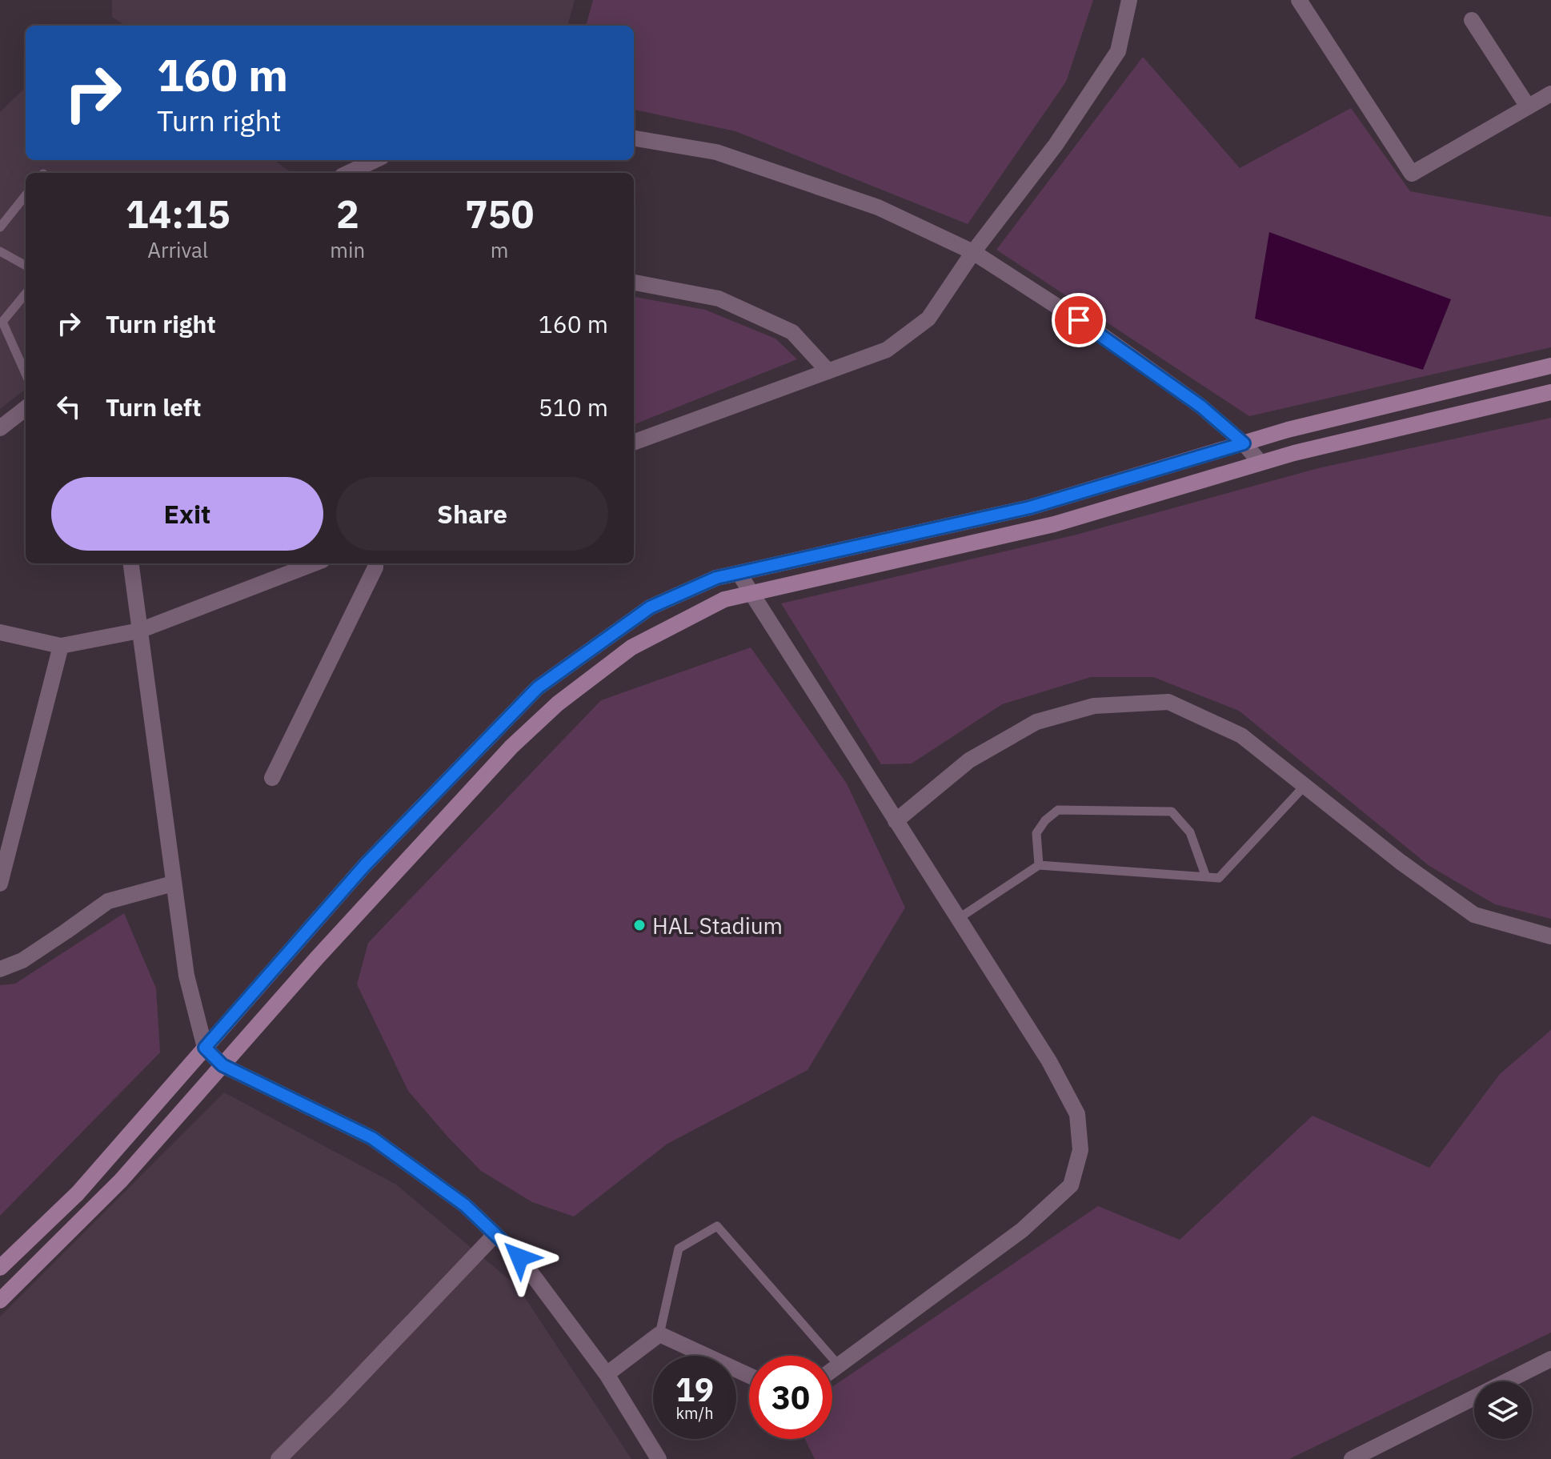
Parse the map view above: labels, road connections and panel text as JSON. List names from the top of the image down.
{
  "places": ["HAL Stadium"],
  "page": {
    "turn": ["160 m", "Turn right"],
    "eta": [
      "14:15",
      "Arrival",
      "2",
      "min",
      "750",
      "m"
    ],
    "list": [
      {
        "name": "Turn right",
        "value": "160 m"
      },
      {
        "name": "Turn left",
        "value": "510 m"
      }
    ],
    "buttons": ["Exit", "Share"],
    "speed": "19 km/h",
    "limit": "30"
  }
}
